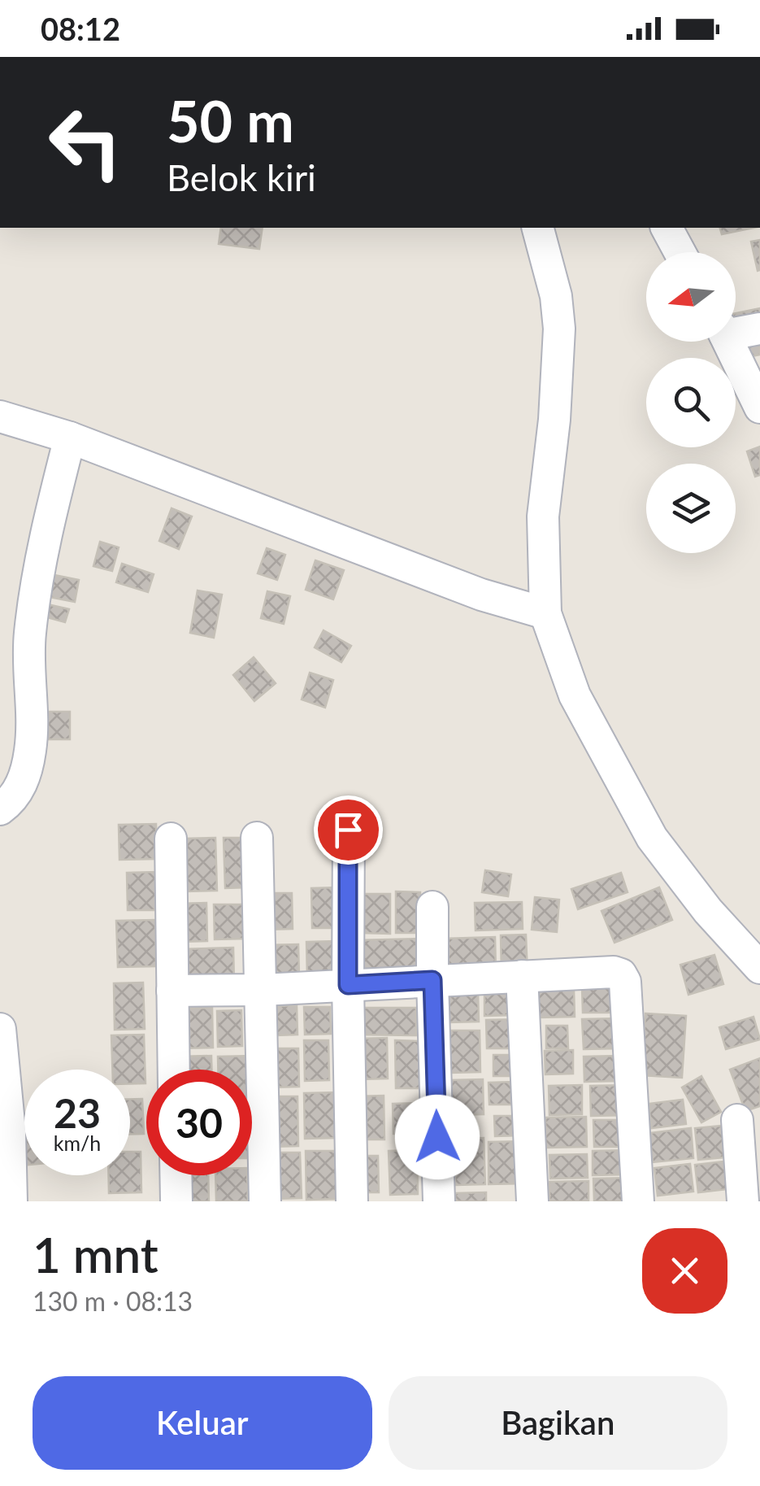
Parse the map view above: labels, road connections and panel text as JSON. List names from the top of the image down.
{
  "north": "left",
  "page": {
    "status": "08:12",
    "turn": ["50 m", "Belok kiri"],
    "speed": "23 km/h",
    "limit": "30",
    "heading": ["1 mnt", "130 m · 08:13"],
    "buttons": ["Keluar", "Bagikan"]
  }
}
